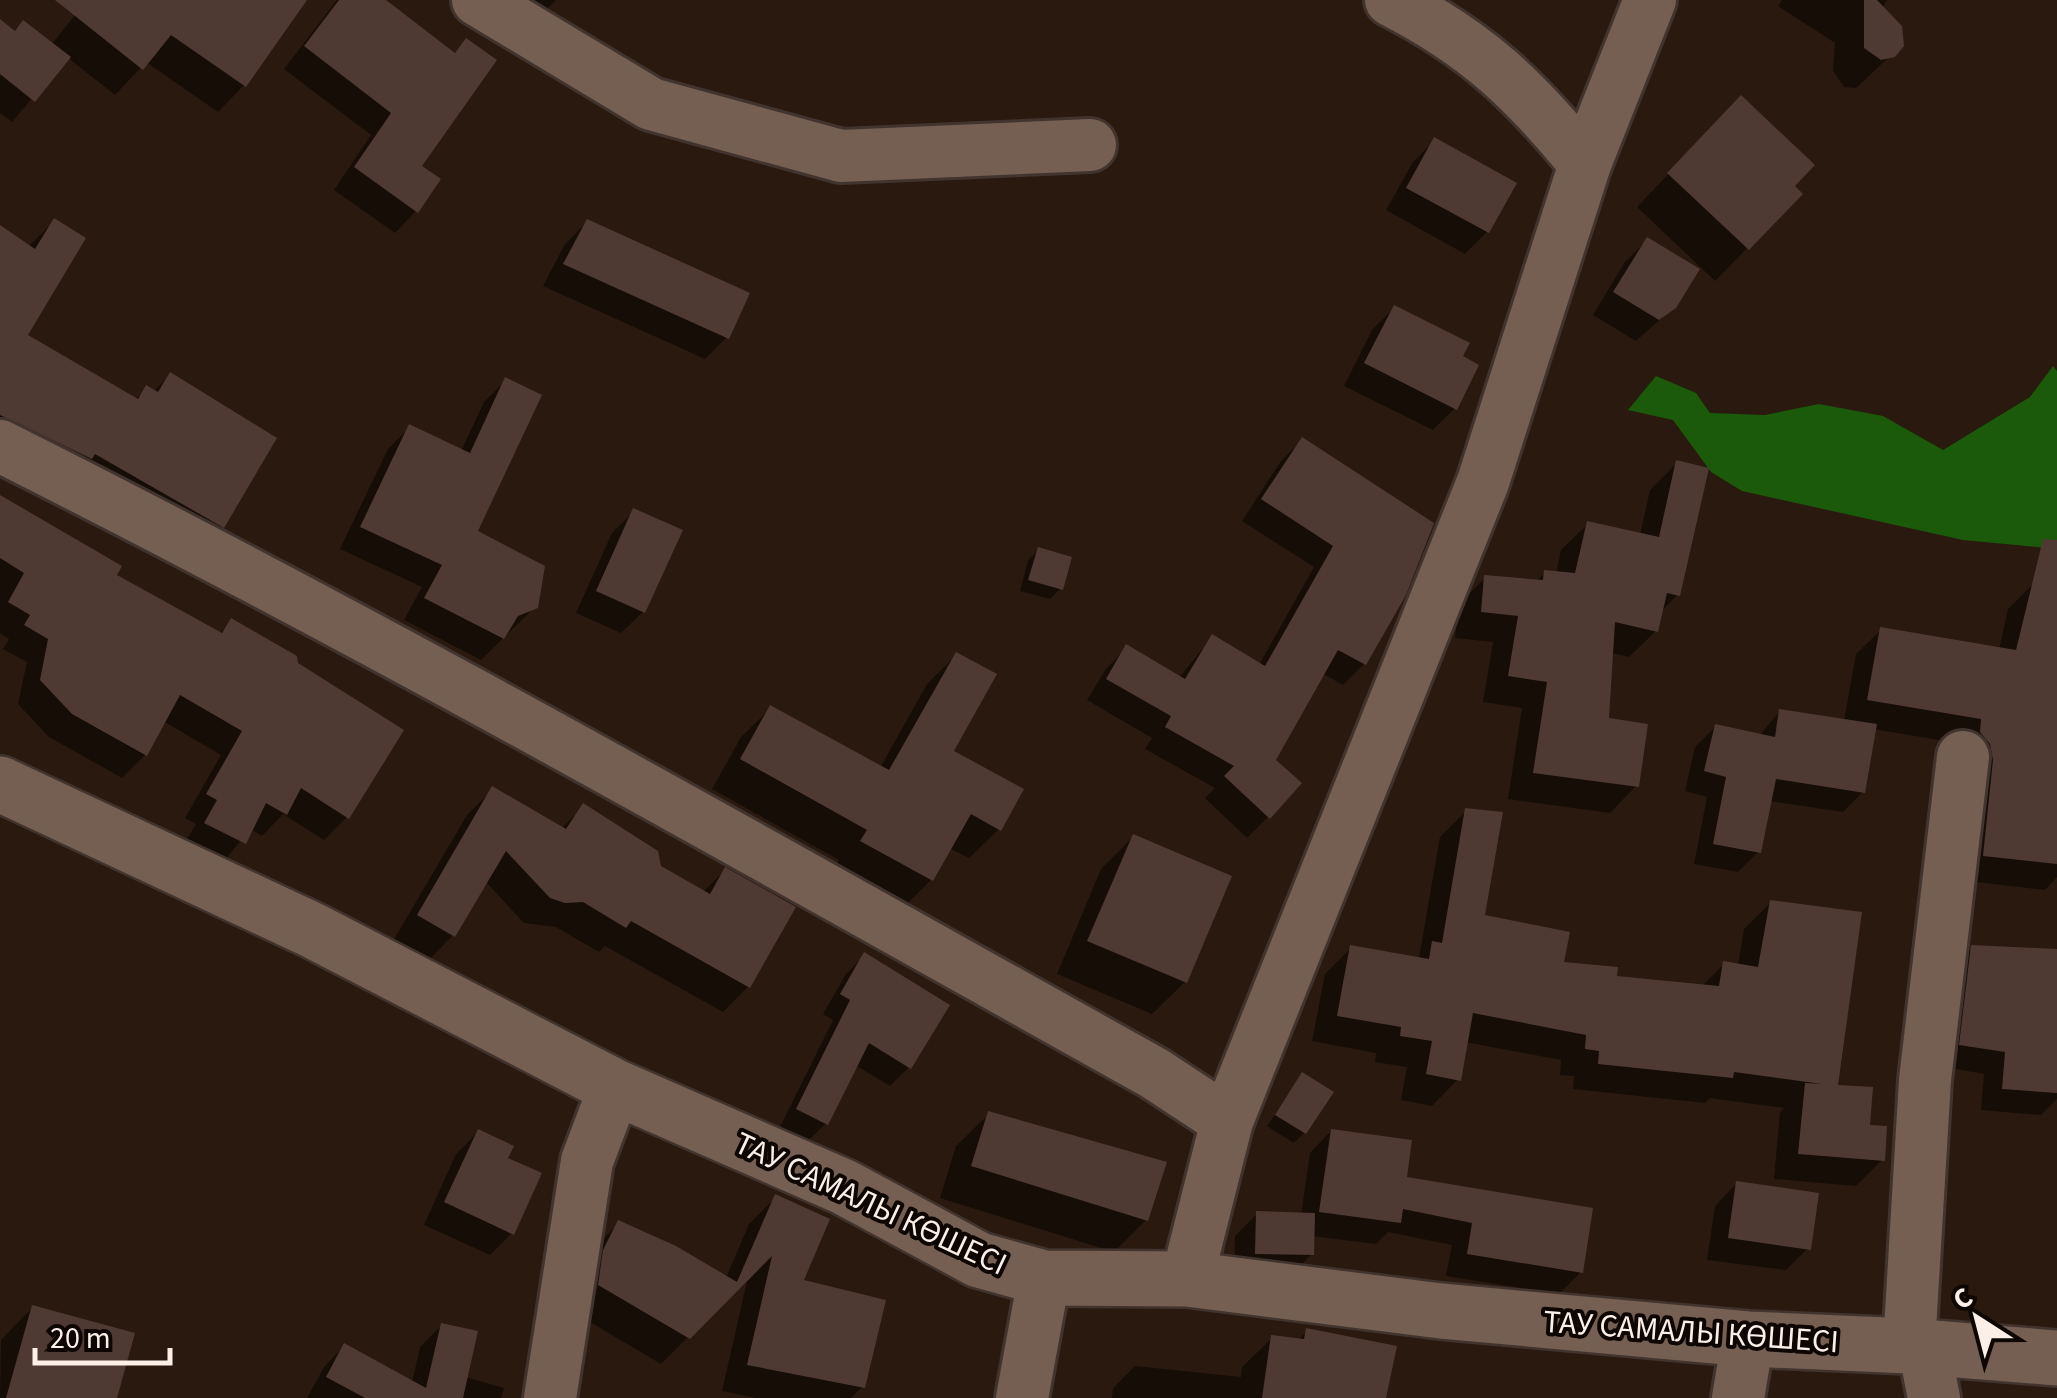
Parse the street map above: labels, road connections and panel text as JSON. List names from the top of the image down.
{
  "streets": {
    "street": ["ТАУ САМАЛЫ КӨШЕСІ"]
  },
  "scale_bar": "20 m",
  "north": "top left"
}
